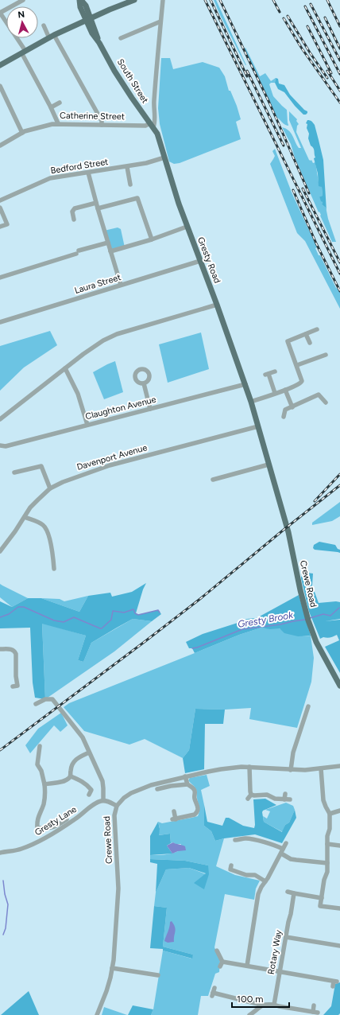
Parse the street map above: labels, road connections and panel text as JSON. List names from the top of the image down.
{
  "streets": {
    "main road": ["South Street", "Gresty Road", "Crewe Road"],
    "street": [
      "Catherine Street",
      "Bedford Street",
      "Laura Street",
      "Claughton Avenue",
      "Davenport Avenue",
      "Gresty Lane",
      "Rotary Way"
    ]
  },
  "crossings": [
    ["South Street", "Catherine Street"],
    ["South Street", "Gresty Road"],
    ["Catherine Street", "Gresty Road"],
    ["Bedford Street", "Gresty Road"],
    ["Gresty Road", "Laura Street"],
    ["Gresty Road", "Claughton Avenue"],
    ["Gresty Road", "Davenport Avenue"],
    ["Gresty Road", "Crewe Road"]
  ],
  "water": ["Gresty Brook"],
  "scale_bar": "100 m",
  "north": "top"
}
